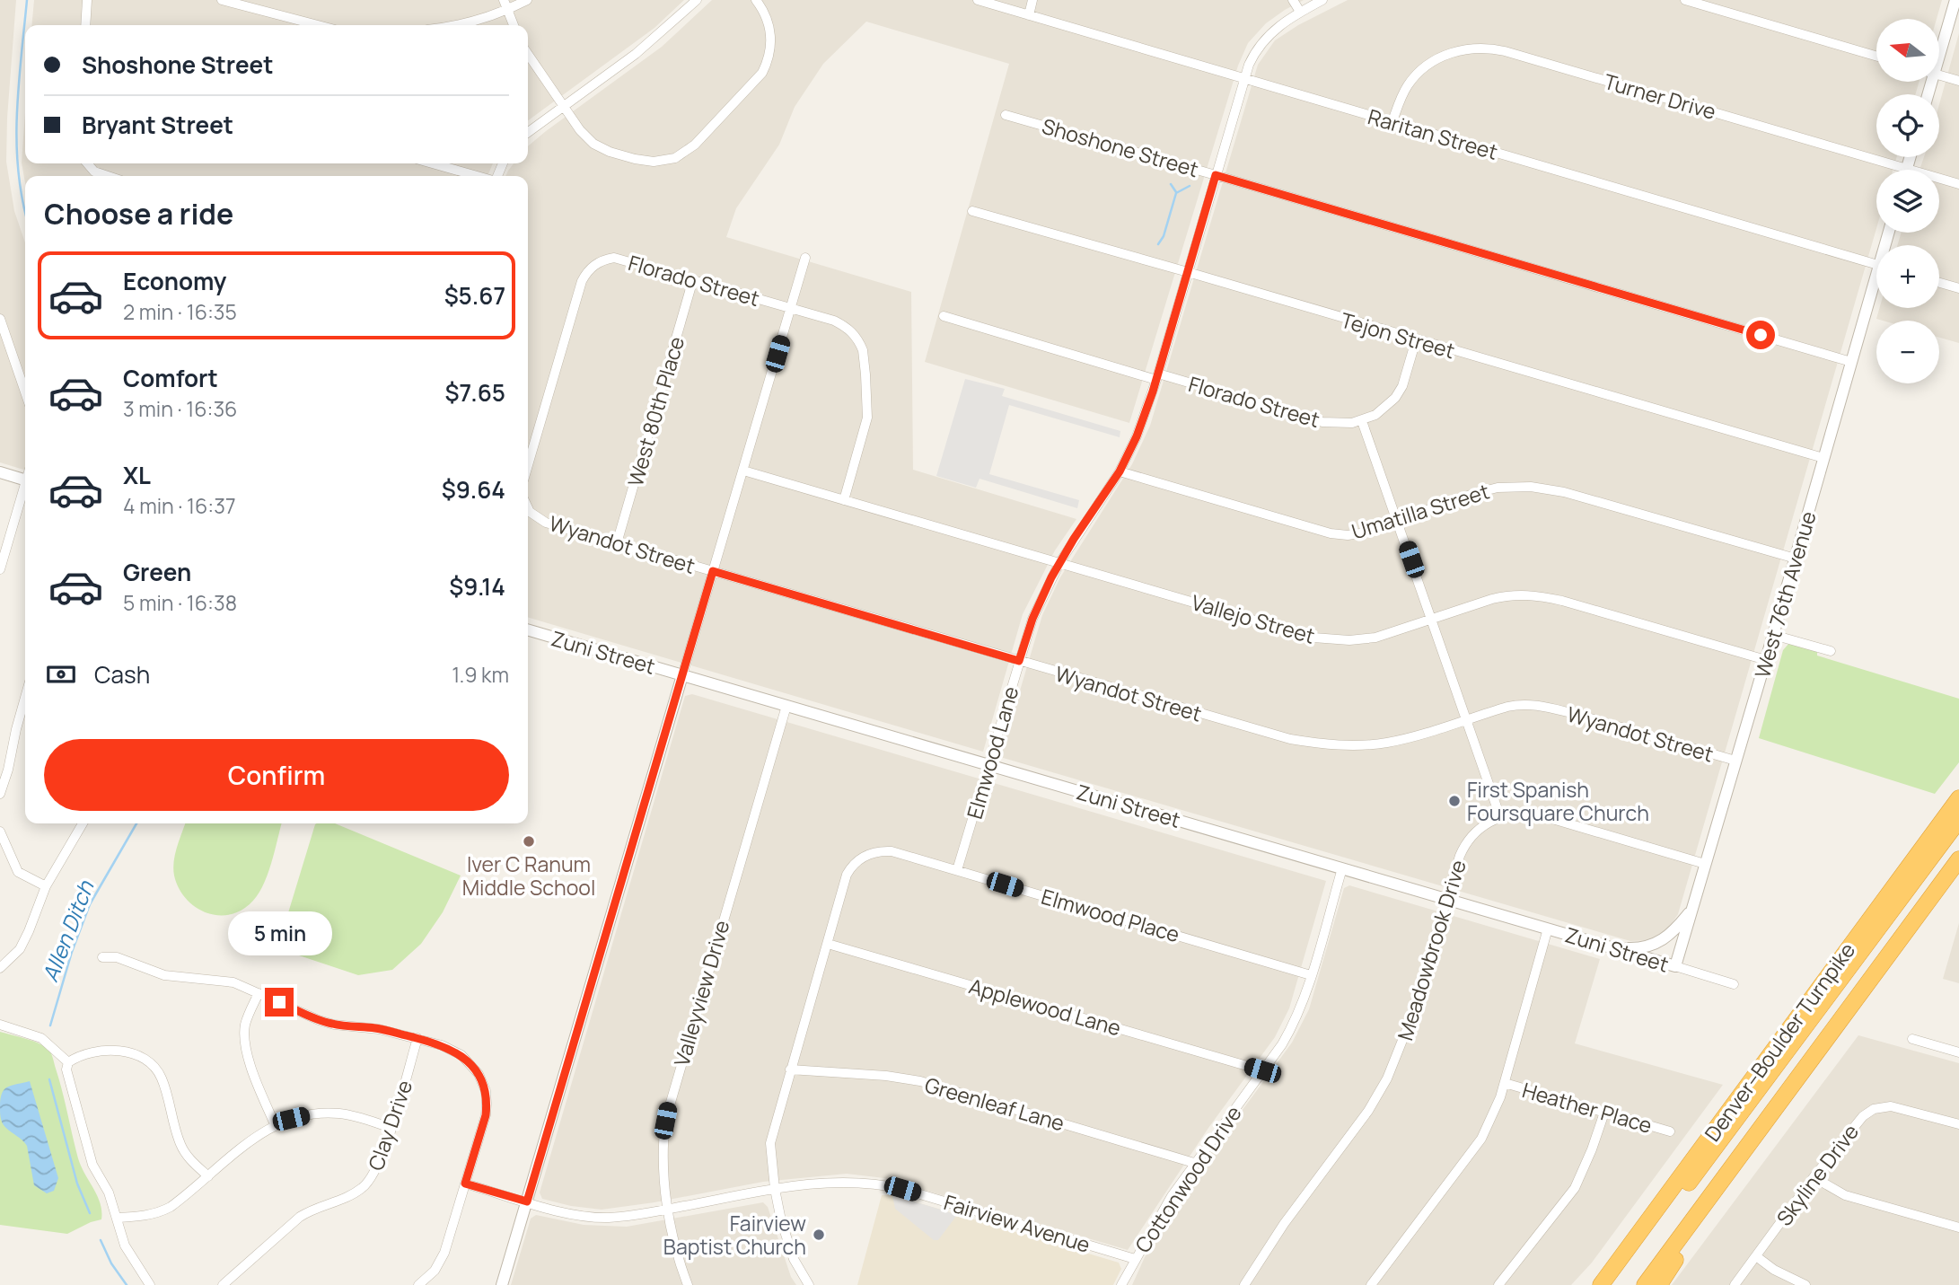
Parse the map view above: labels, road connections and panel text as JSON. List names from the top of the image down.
{
  "streets": {
    "highway": ["Denver–Boulder Turnpike"],
    "street": [
      "Turner Drive",
      "Raritan Street",
      "Shoshone Street",
      "Florado Street",
      "Tejon Street",
      "West 80th Place",
      "Umatilla Street",
      "Wyandot Street",
      "West 76th Avenue",
      "Vallejo Street",
      "Zuni Street",
      "Elmwood Lane",
      "Elmwood Place",
      "Meadowbrook Drive",
      "Valleyview Drive",
      "Applewood Lane",
      "Greenleaf Lane",
      "Heather Place",
      "Clay Drive",
      "Skyline Drive",
      "Cottonwood Drive",
      "Fairview Avenue"
    ]
  },
  "crossings": [
    ["Turner Drive", "Raritan Street"],
    ["Raritan Street", "Elmwood Lane"],
    ["Shoshone Street", "West 76th Avenue"],
    ["Shoshone Street", "Elmwood Lane"],
    ["Florado Street", "Tejon Street"],
    ["Florado Street", "West 80th Place"],
    ["Florado Street", "Elmwood Lane"],
    ["Tejon Street", "West 76th Avenue"],
    ["Tejon Street", "Elmwood Lane"],
    ["West 80th Place", "Wyandot Street"],
    ["Umatilla Street", "West 76th Avenue"],
    ["Umatilla Street", "Elmwood Lane"],
    ["Wyandot Street", "West 76th Avenue"],
    ["Wyandot Street", "Elmwood Lane"],
    ["West 76th Avenue", "Vallejo Street"],
    ["West 76th Avenue", "Zuni Street"],
    ["Vallejo Street", "Elmwood Lane"],
    ["Zuni Street", "Elmwood Lane"],
    ["Zuni Street", "Meadowbrook Drive"],
    ["Zuni Street", "Valleyview Drive"],
    ["Zuni Street", "Cottonwood Drive"],
    ["Elmwood Lane", "Elmwood Place"],
    ["Elmwood Place", "Applewood Lane"],
    ["Elmwood Place", "Cottonwood Drive"],
    ["Valleyview Drive", "Fairview Avenue"],
    ["Applewood Lane", "Cottonwood Drive"],
    ["Greenleaf Lane", "Cottonwood Drive"],
    ["Cottonwood Drive", "Fairview Avenue"]
  ],
  "water": ["Allen Ditch"],
  "places": ["First Spanish Foursquare Church", "Iver C Ranum Middle School", "Fairview Baptist Church"],
  "north": "left",
  "page": {
    "map_buttons": ["+", "−"],
    "banner": ["Shoshone Street", "Bryant Street"],
    "heading": "Choose a ride",
    "list": [
      {
        "name": "Economy",
        "note": "2 min · 16:35",
        "value": "$5.67"
      },
      {
        "name": "Comfort",
        "note": "3 min · 16:36",
        "value": "$7.65"
      },
      {
        "name": "XL",
        "note": "4 min · 16:37",
        "value": "$9.64"
      },
      {
        "name": "Green",
        "note": "5 min · 16:38",
        "value": "$9.14"
      }
    ],
    "pay": ["Cash", "1.9 km"],
    "buttons": "Confirm",
    "bubble": "5 min"
  }
}
